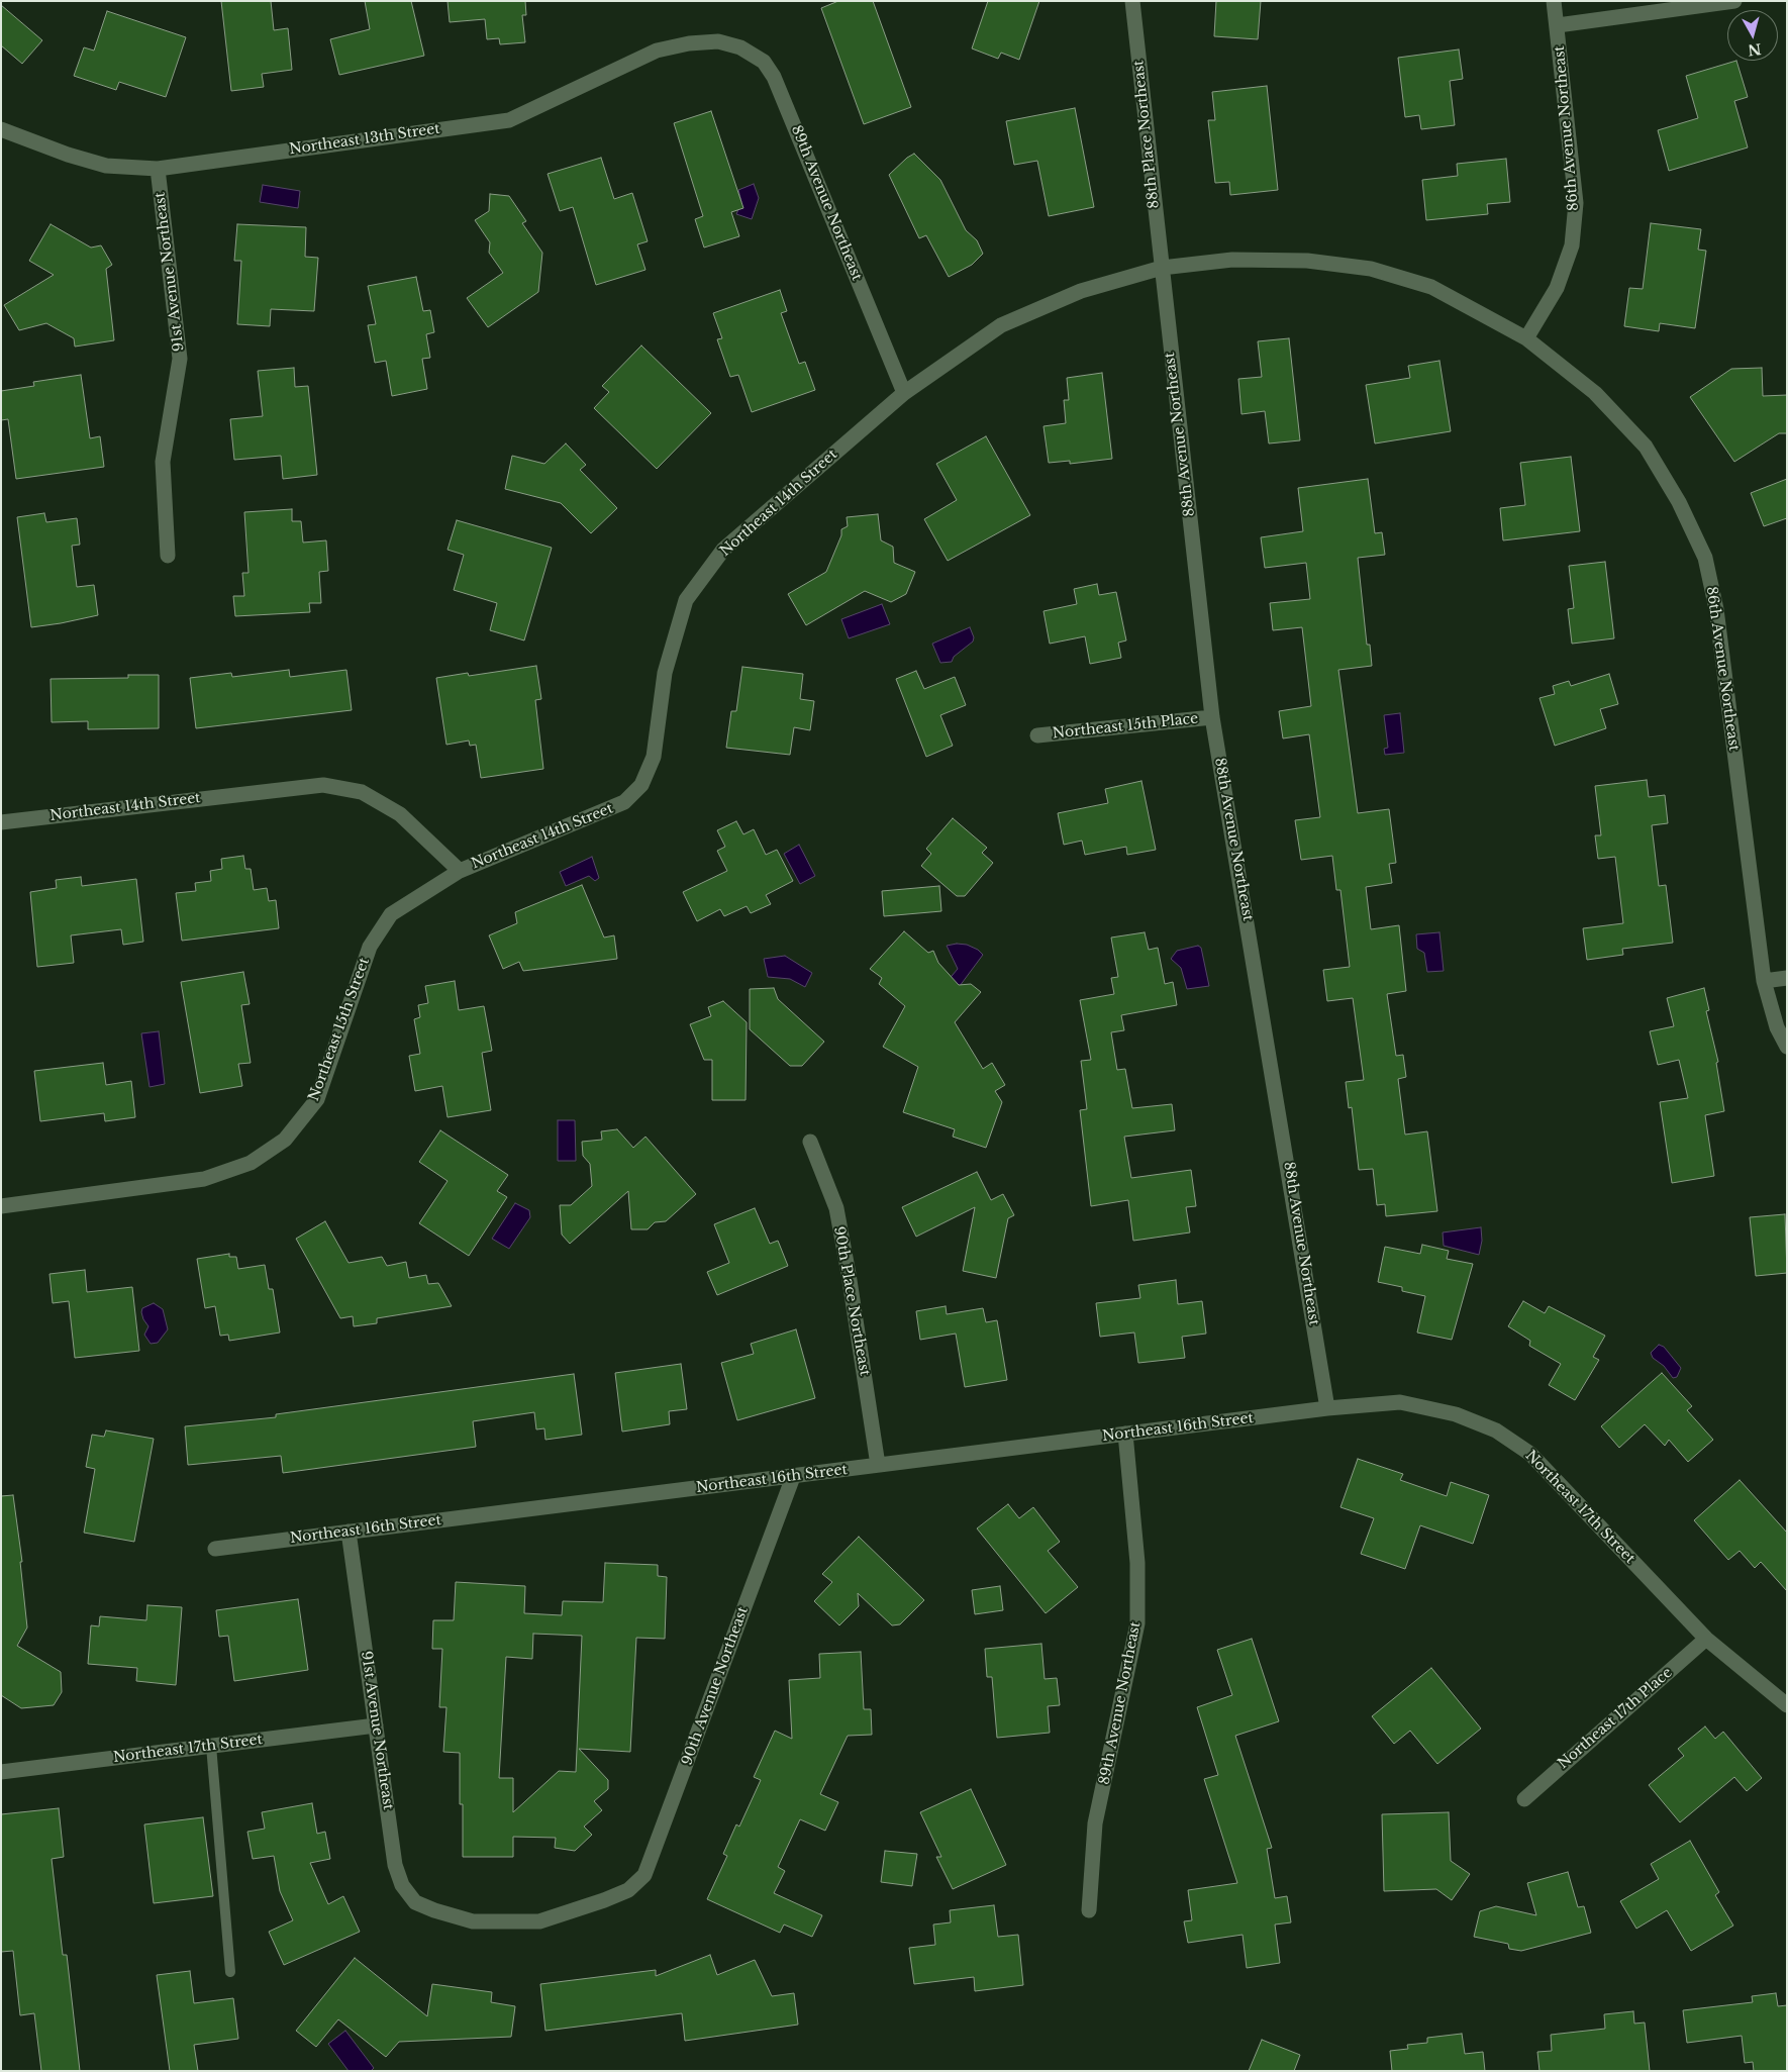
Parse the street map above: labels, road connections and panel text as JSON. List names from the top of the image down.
{
  "streets": {
    "street": [
      "86th Avenue Northeast",
      "88th Place Northeast",
      "Northeast 13th Street",
      "89th Avenue Northeast",
      "91st Avenue Northeast",
      "88th Avenue Northeast",
      "Northeast 14th Street",
      "Northeast 15th Place",
      "Northeast 15th Street",
      "90th Place Northeast",
      "Northeast 16th Street",
      "Northeast 17th Street",
      "90th Avenue Northeast",
      "Northeast 17th Place"
    ]
  },
  "crossings": [
    ["86th Avenue Northeast", "Northeast 14th Street"],
    ["88th Place Northeast", "88th Avenue Northeast"],
    ["88th Place Northeast", "Northeast 14th Street"],
    ["Northeast 13th Street", "89th Avenue Northeast"],
    ["Northeast 13th Street", "91st Avenue Northeast"],
    ["89th Avenue Northeast", "Northeast 14th Street"],
    ["89th Avenue Northeast", "Northeast 16th Street"],
    ["91st Avenue Northeast", "Northeast 16th Street"],
    ["91st Avenue Northeast", "Northeast 17th Street"],
    ["91st Avenue Northeast", "90th Avenue Northeast"],
    ["88th Avenue Northeast", "Northeast 14th Street"],
    ["88th Avenue Northeast", "Northeast 15th Place"],
    ["88th Avenue Northeast", "Northeast 16th Street"],
    ["88th Avenue Northeast", "Northeast 17th Street"],
    ["Northeast 14th Street", "Northeast 15th Street"],
    ["90th Place Northeast", "Northeast 16th Street"],
    ["Northeast 16th Street", "Northeast 17th Street"],
    ["Northeast 16th Street", "90th Avenue Northeast"],
    ["Northeast 17th Street", "Northeast 17th Place"]
  ],
  "north": "bottom"
}
